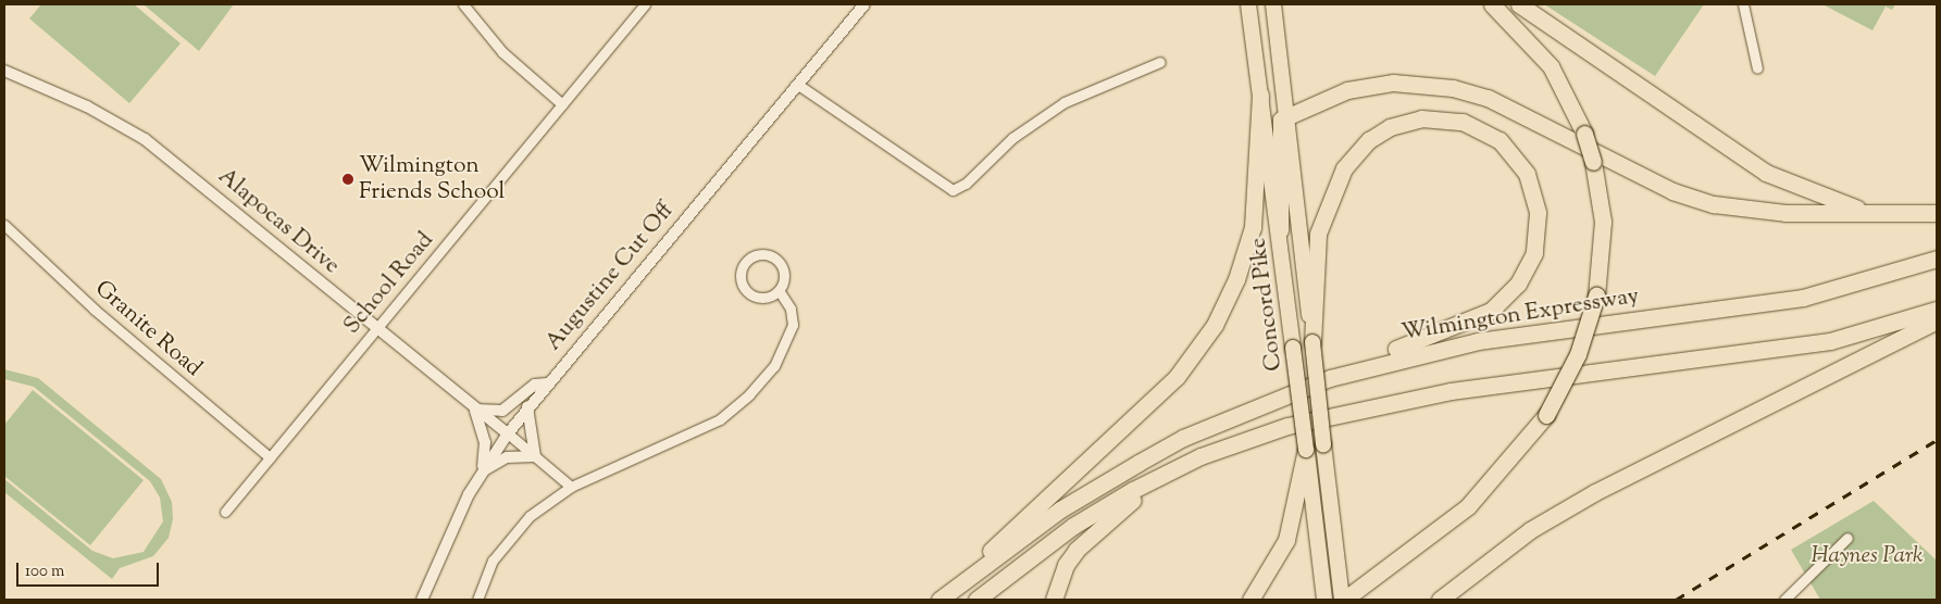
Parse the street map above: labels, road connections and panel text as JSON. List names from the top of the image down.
{
  "streets": {
    "highway": ["Wilmington Expressway"],
    "main road": ["Concord Pike"],
    "street": [
      "Alapocas Drive",
      "Augustine Cut Off",
      "School Road",
      "Granite Road"
    ]
  },
  "crossings": [
    ["Alapocas Drive", "Augustine Cut Off"],
    ["Alapocas Drive", "School Road"],
    ["School Road", "Granite Road"]
  ],
  "parks": ["Haynes Park"],
  "places": ["Wilmington Friends School"],
  "scale_bar": "100 m"
}
